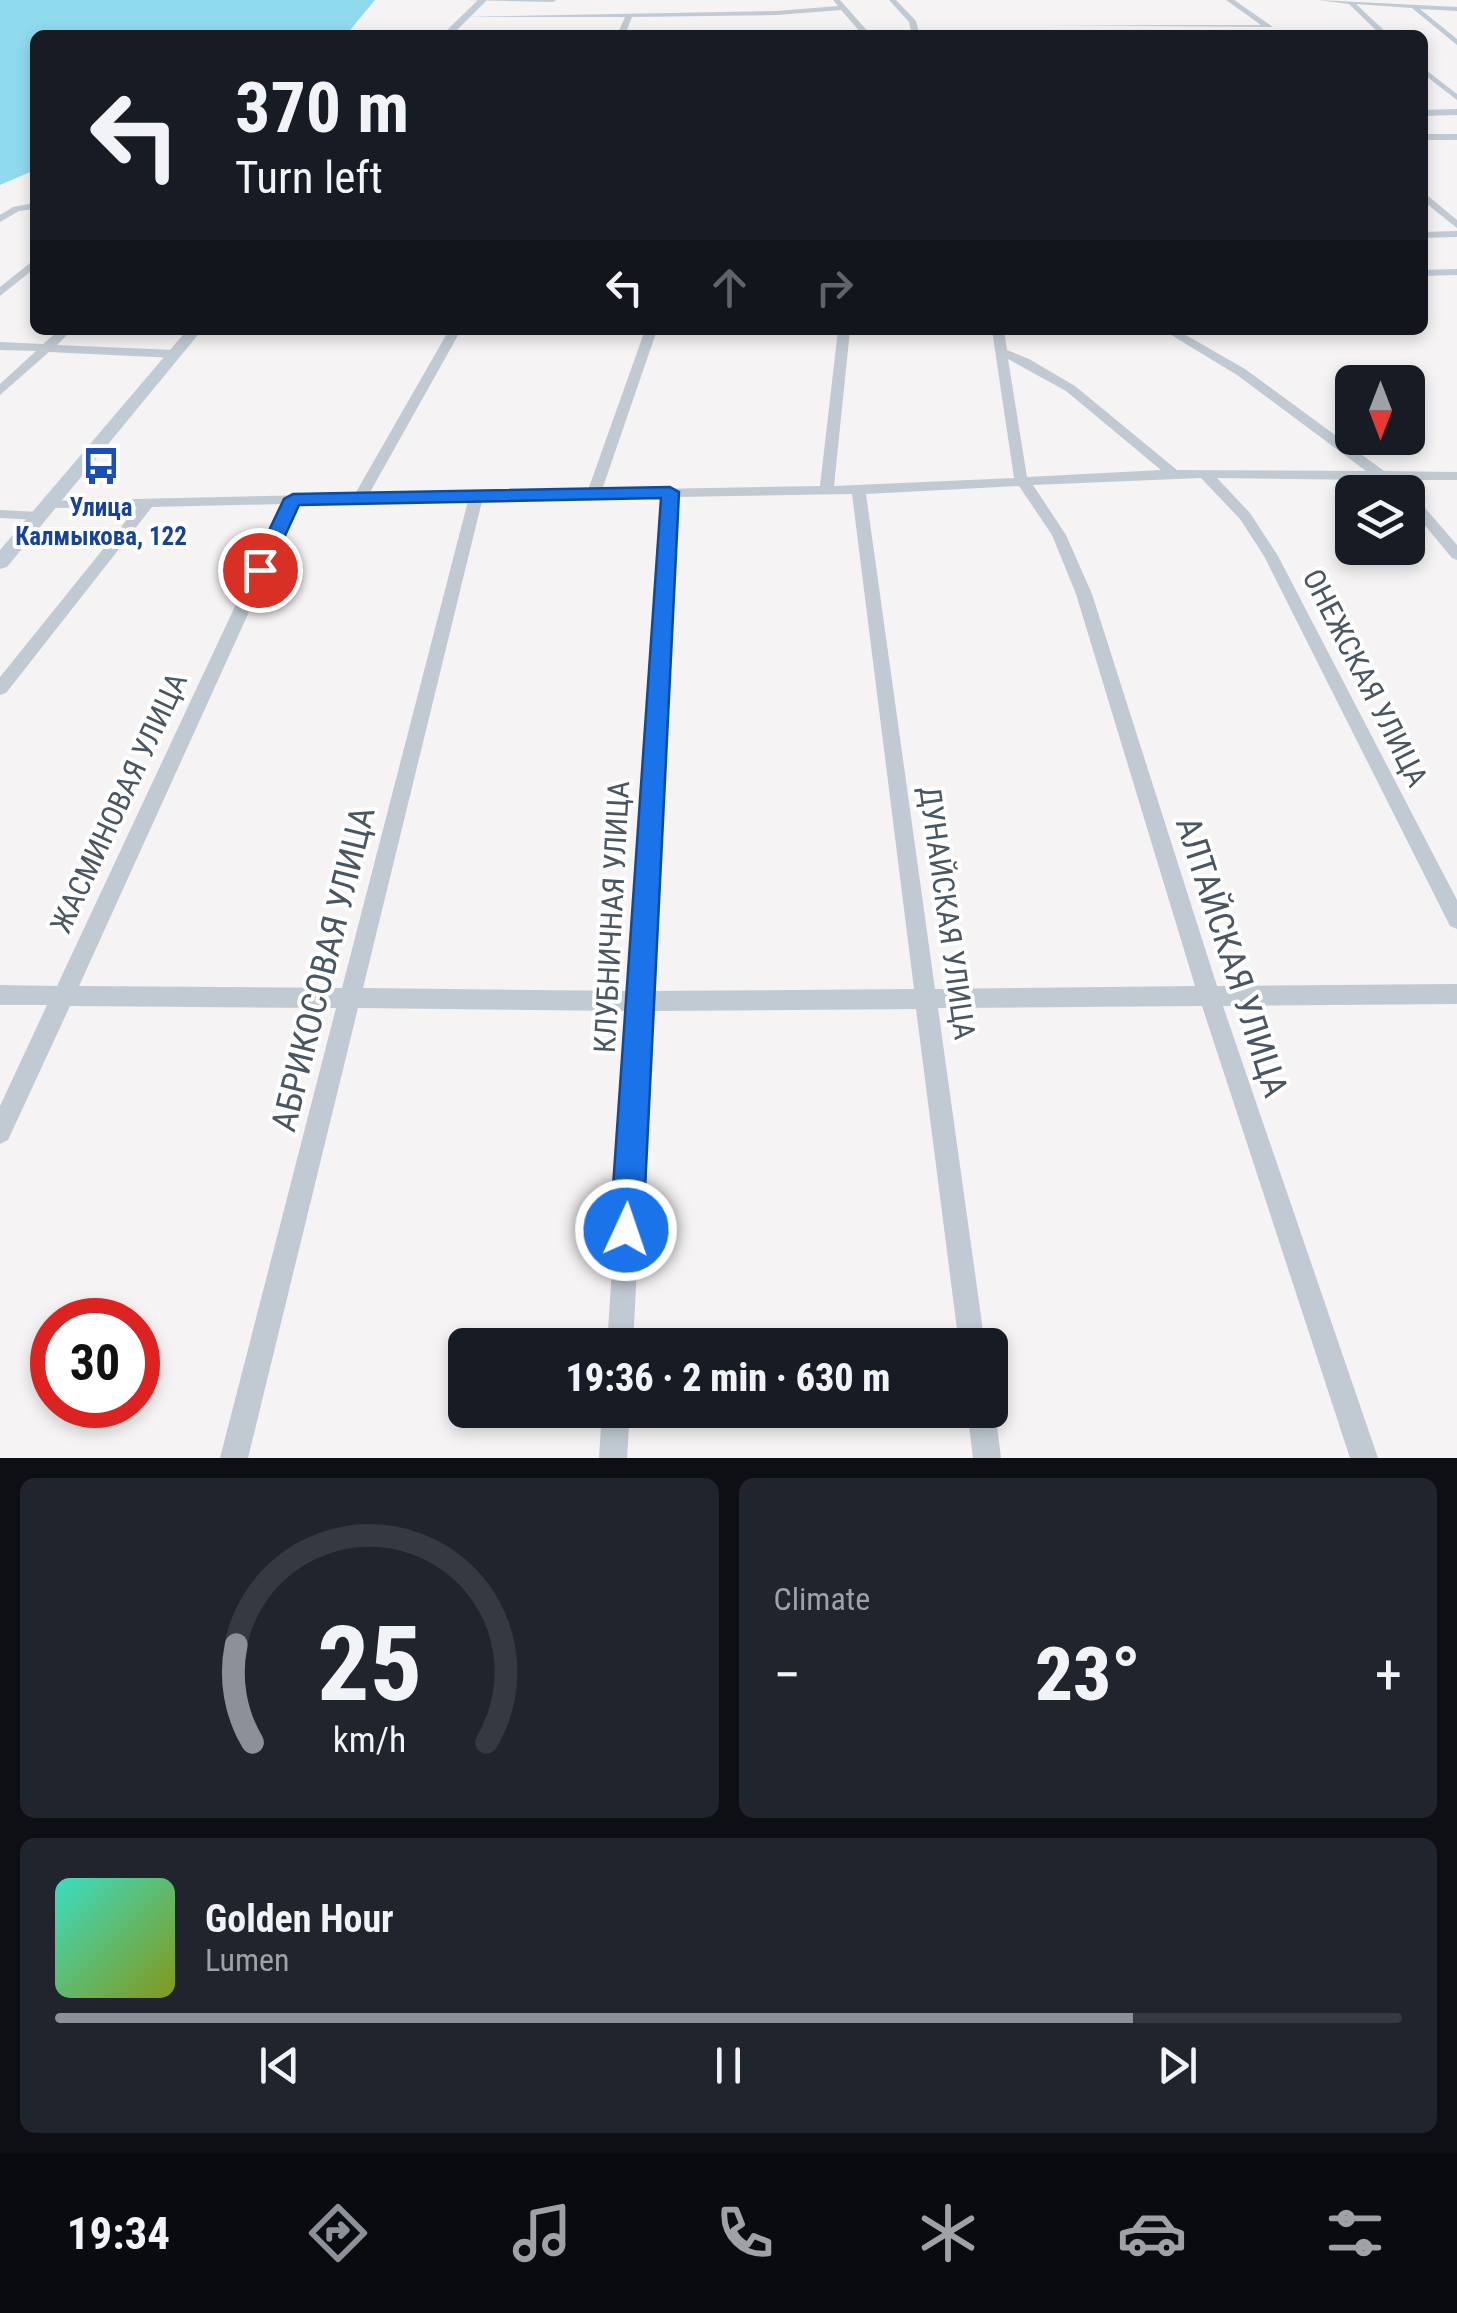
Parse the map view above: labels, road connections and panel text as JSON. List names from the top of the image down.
{
  "streets": {
    "street": [
      "ОНЕЖСКАЯ УЛИЦА",
      "ЖАСМИНОВАЯ УЛИЦА",
      "ДУНАЙСКАЯ УЛИЦА",
      "КЛУБНИЧНАЯ УЛИЦА",
      "АЛТАЙСКАЯ УЛИЦА",
      "АБРИКОСОВАЯ УЛИЦА"
    ]
  },
  "places": {
    "bus stop": ["Улица Калмыкова, 122"]
  },
  "north": "bottom",
  "page": {
    "turn": ["370 m", "Turn left"],
    "limit": "30",
    "trip": "19:36 · 2 min · 630 m",
    "tile": "Climate",
    "heat": ["−", "23°", "+"],
    "song": ["Golden Hour", "Lumen"],
    "tabs": "19:34",
    "gauge": ["25", "km/h"]
  }
}
